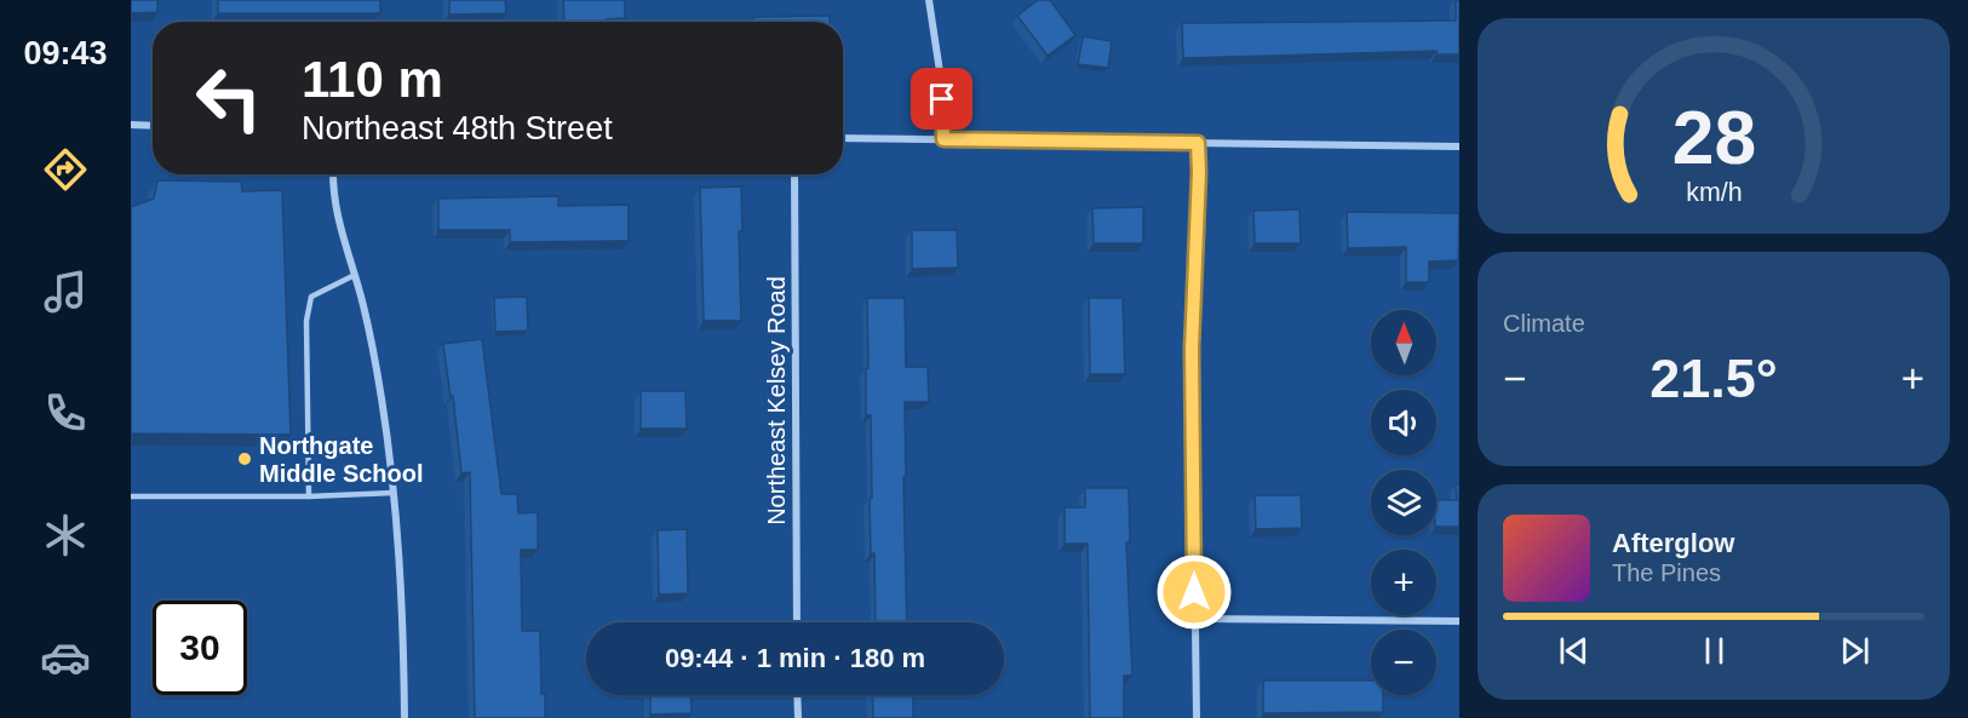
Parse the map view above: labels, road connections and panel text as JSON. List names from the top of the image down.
{
  "streets": {
    "street": ["Northeast Kelsey Road"]
  },
  "places": ["Northgate Middle School"],
  "north": "top",
  "page": {
    "tabs": "09:43",
    "turn": ["110 m", "Northeast 48th Street"],
    "tile": "Climate",
    "map_buttons": ["+", "−"],
    "heat": ["−", "21.5°", "+"],
    "song": ["Afterglow", "The Pines"],
    "limit": "30",
    "trip": "09:44 · 1 min · 180 m",
    "gauge": ["28", "km/h"]
  }
}
